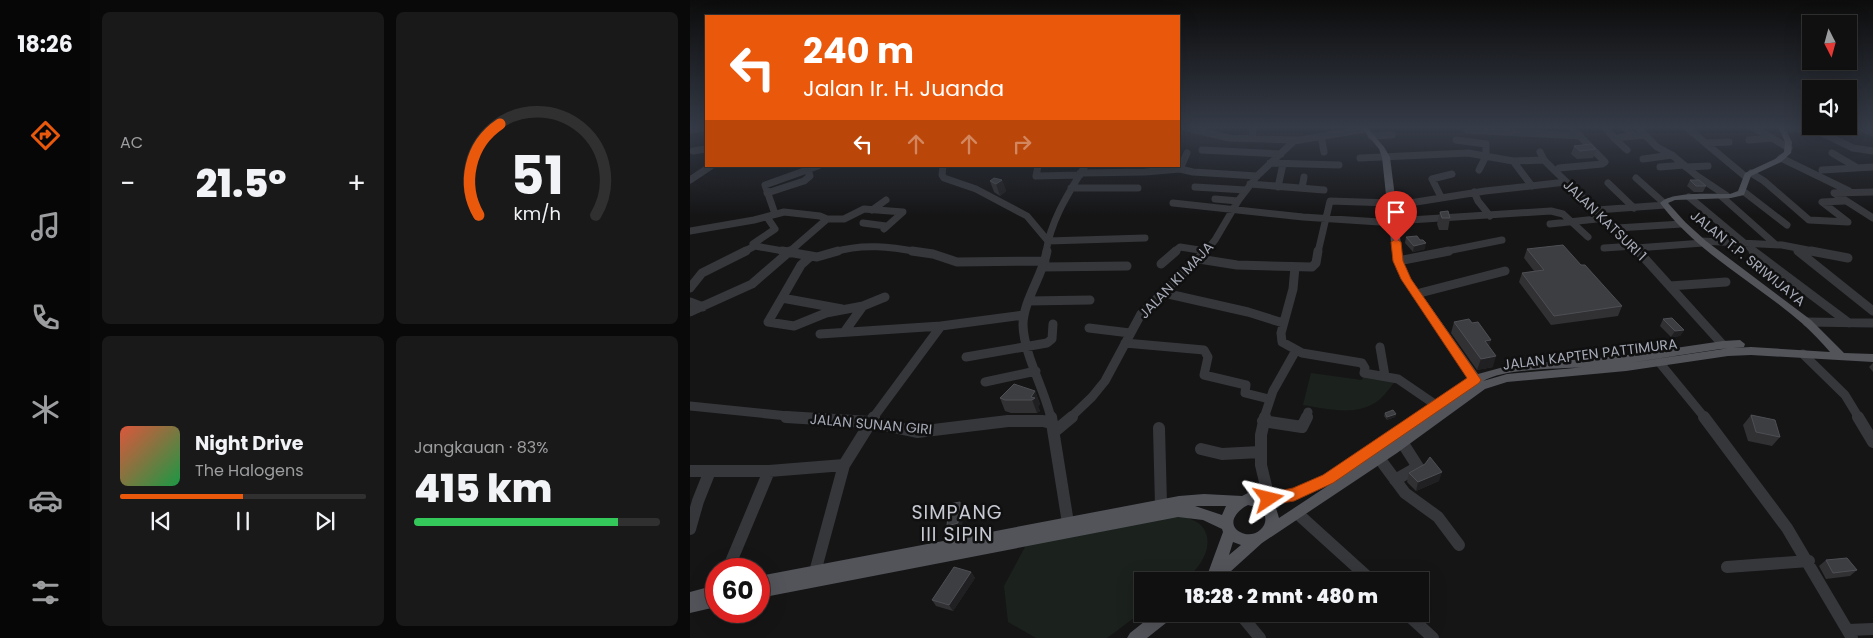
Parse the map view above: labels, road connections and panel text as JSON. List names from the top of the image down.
{
  "streets": {
    "main road": ["JALAN T.P. SRIWIJAYA", "JALAN KAPTEN PATTIMURA"],
    "street": ["JALAN KATSURI 1", "JALAN KI MAJA", "JALAN SUNAN GIRI"]
  },
  "crossings": [
    ["JALAN KATSURI 1", "JALAN KAPTEN PATTIMURA"],
    ["JALAN T.P. SRIWIJAYA", "JALAN KAPTEN PATTIMURA"],
    ["JALAN KI MAJA", "JALAN SUNAN GIRI"]
  ],
  "districts": ["SIMPANG III SIPIN"],
  "north": "bottom",
  "page": {
    "tabs": "18:26",
    "tile": [
      "AC",
      ["Jangkauan · 83%", "415 km"]
    ],
    "turn": ["240 m", "Jalan Ir. H. Juanda"],
    "heat": ["−", "21.5°", "+"],
    "song": ["Night Drive", "The Halogens"],
    "limit": "60",
    "trip": "18:28 · 2 mnt · 480 m",
    "gauge": ["51", "km/h"]
  }
}
